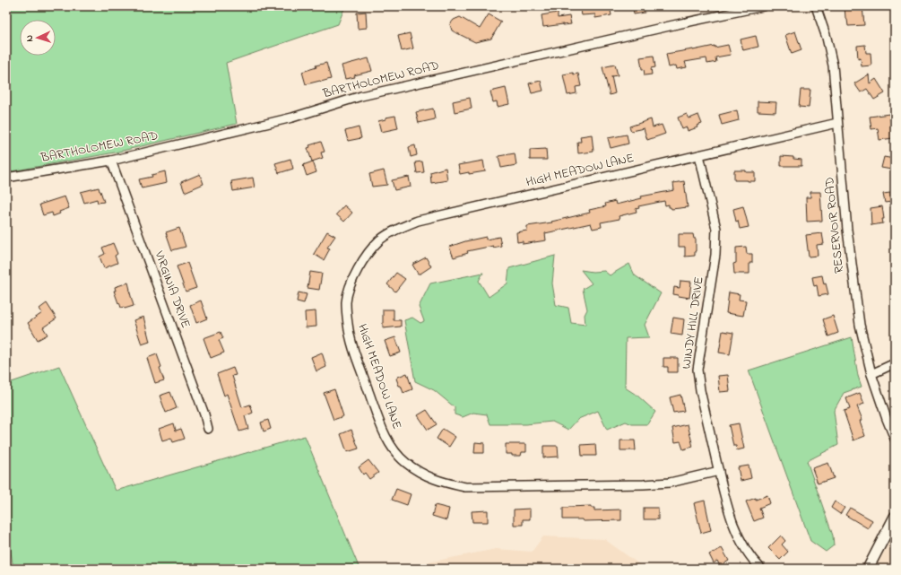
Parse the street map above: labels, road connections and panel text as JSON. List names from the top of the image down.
{
  "streets": {
    "street": [
      "BARTHOLOMEW ROAD",
      "HIGH MEADOW LANE",
      "RESERVOIR ROAD",
      "VIRGINIA DRIVE",
      "WINDY HILL DRIVE"
    ]
  },
  "crossings": [
    ["BARTHOLOMEW ROAD", "VIRGINIA DRIVE"],
    ["HIGH MEADOW LANE", "RESERVOIR ROAD"],
    ["HIGH MEADOW LANE", "WINDY HILL DRIVE"]
  ],
  "north": "left"
}
